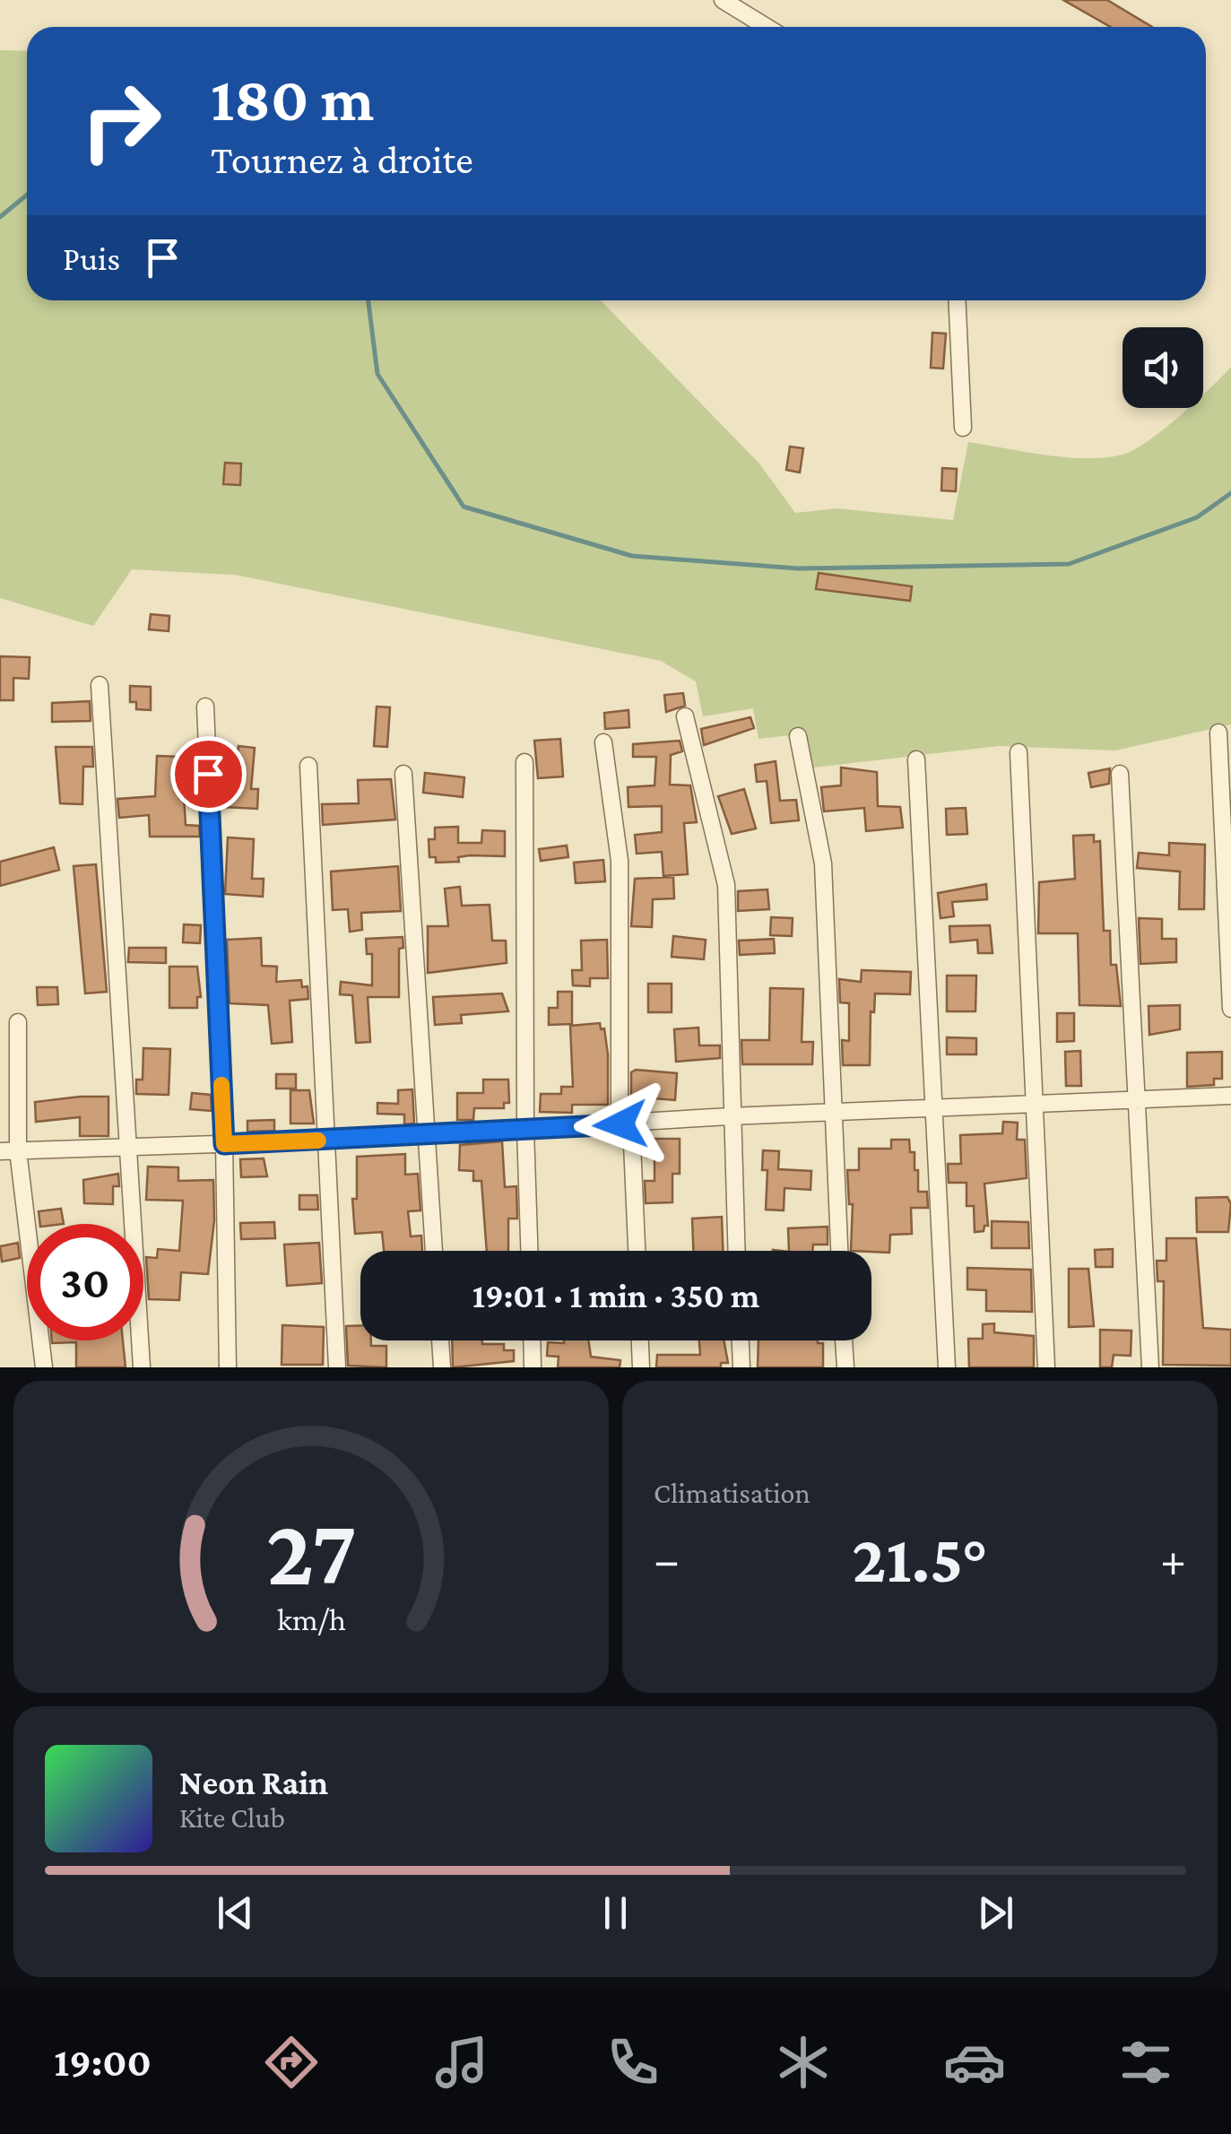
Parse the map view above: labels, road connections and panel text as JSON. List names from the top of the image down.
{
  "page": {
    "turn": ["180 m", "Tournez à droite"],
    "then": "Puis",
    "limit": "30",
    "trip": "19:01 · 1 min · 350 m",
    "tile": "Climatisation",
    "heat": ["−", "21.5°", "+"],
    "song": ["Neon Rain", "Kite Club"],
    "tabs": "19:00",
    "gauge": ["27", "km/h"]
  }
}
